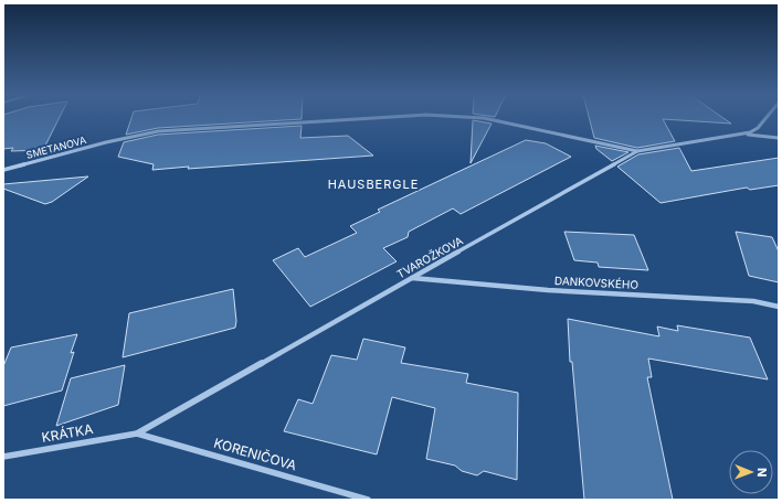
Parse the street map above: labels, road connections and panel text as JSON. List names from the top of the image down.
{
  "streets": {
    "street": [
      "SMETANOVA",
      "TVAROŽKOVA",
      "DANKOVSKÉHO",
      "KRÁTKA",
      "KORENIČOVA"
    ]
  },
  "crossings": [
    ["SMETANOVA", "TVAROŽKOVA"],
    ["TVAROŽKOVA", "DANKOVSKÉHO"],
    ["TVAROŽKOVA", "KRÁTKA"],
    ["TVAROŽKOVA", "KORENIČOVA"],
    ["KRÁTKA", "KORENIČOVA"]
  ],
  "districts": ["HAUSBERGLE"],
  "north": "right"
}
